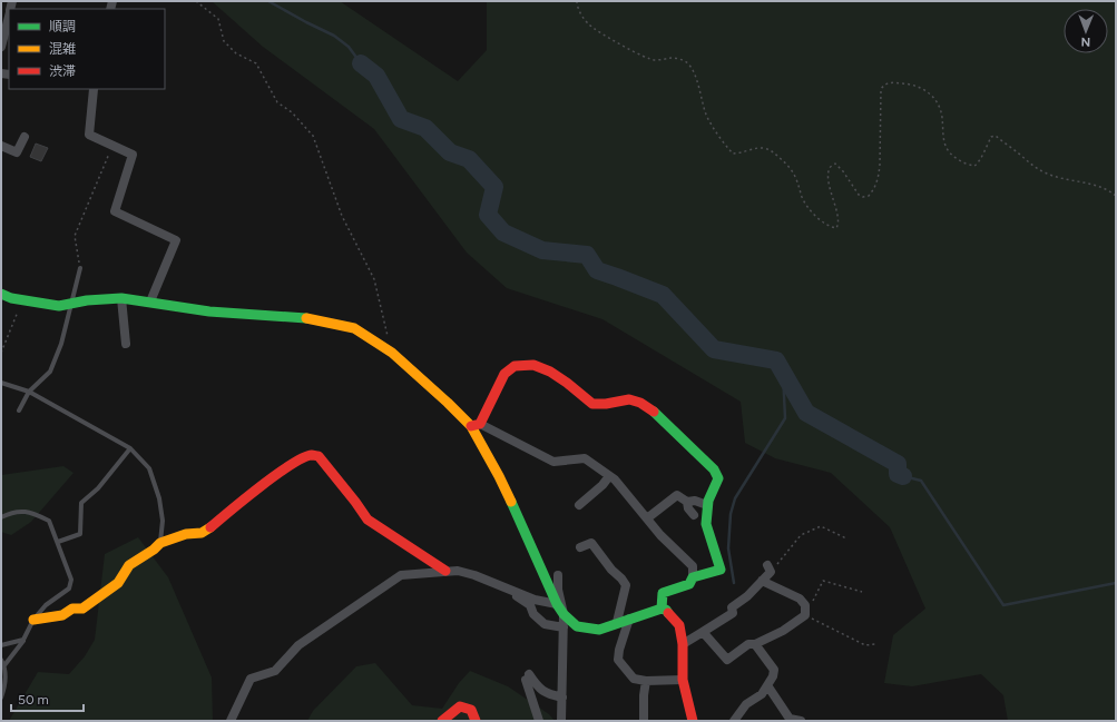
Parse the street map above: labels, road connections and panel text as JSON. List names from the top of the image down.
{
  "legend": ["順調", "混雑", "渋滞"],
  "scale_bar": "50 m",
  "north": "bottom"
}
